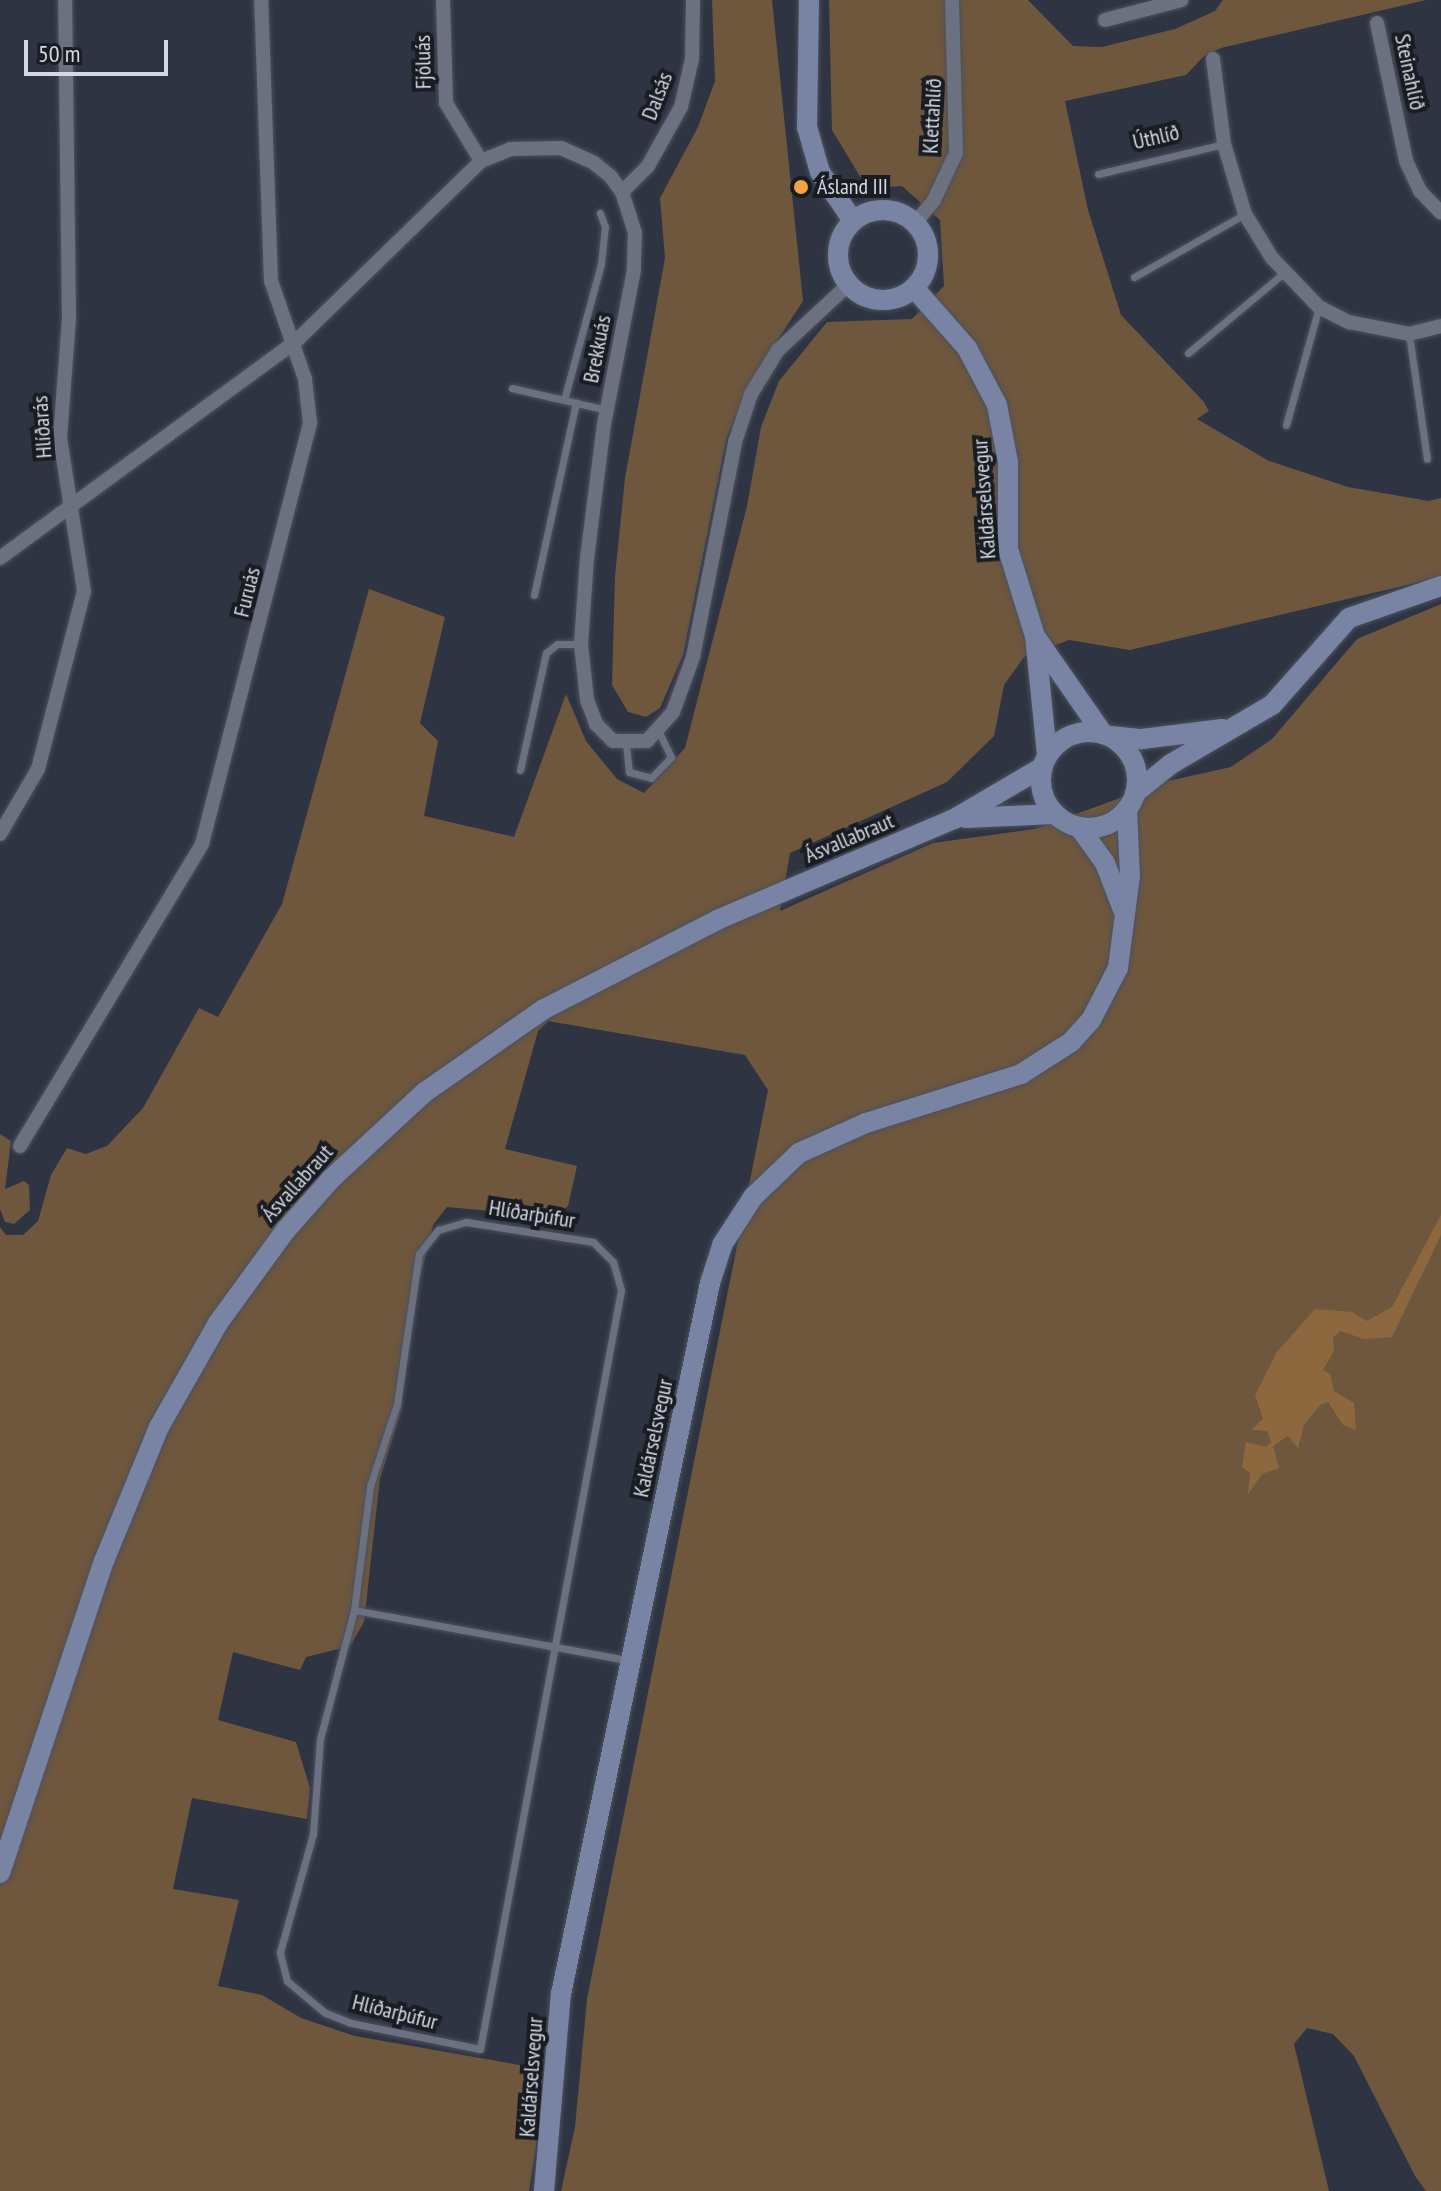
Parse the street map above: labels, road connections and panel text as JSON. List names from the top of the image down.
{
  "streets": {
    "main road": ["Kaldárselsvegur", "Ásvallabraut"],
    "street": [
      "Fjóluás",
      "Steinahlíð",
      "Dalsás",
      "Klettahlíð",
      "Brekkuás",
      "Hlíðarás",
      "Furuás"
    ],
    "lane": ["Úthlíð", "Hlíðarþúfur"]
  },
  "crossings": [
    ["Fjóluás", "Brekkuás"],
    ["Dalsás", "Brekkuás"],
    ["Klettahlíð", "Kaldárselsvegur"],
    ["Brekkuás", "Hlíðarás"],
    ["Brekkuás", "Furuás"],
    ["Kaldárselsvegur", "Ásvallabraut"]
  ],
  "places": ["Ásland III"],
  "scale_bar": "50 m"
}
